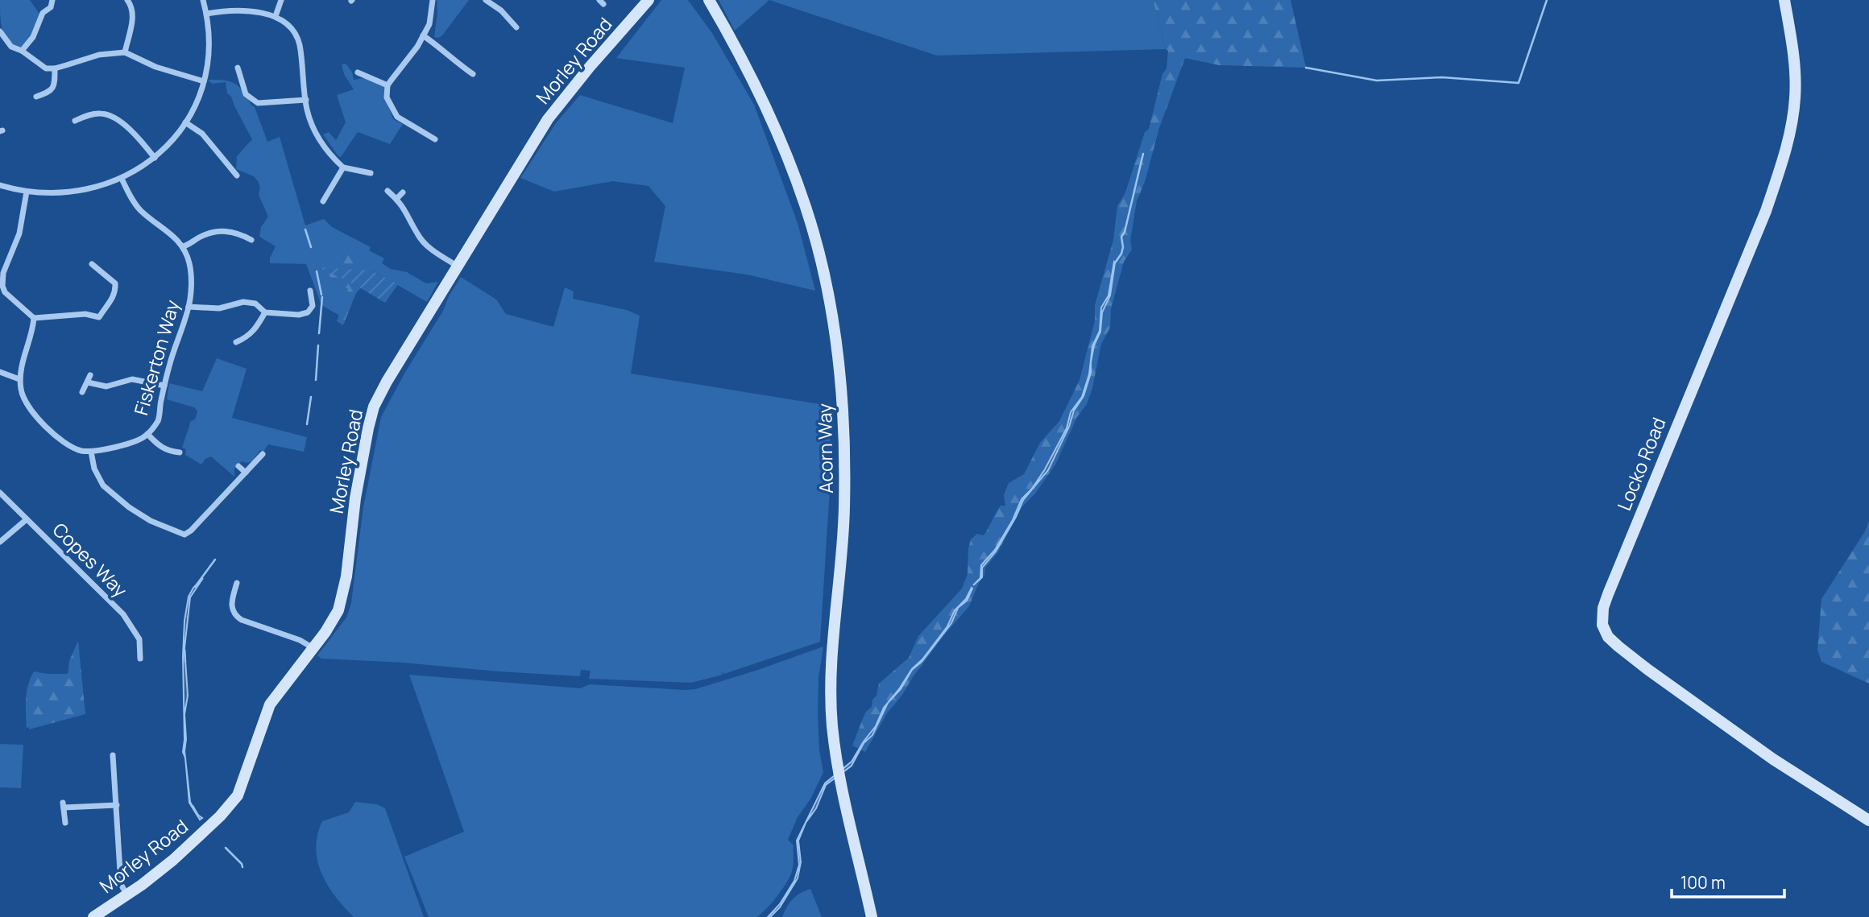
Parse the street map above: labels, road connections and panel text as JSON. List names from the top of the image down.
{
  "streets": {
    "street": [
      "Morley Road",
      "Fiskerton Way",
      "Acorn Way",
      "Locko Road",
      "Copes Way"
    ]
  },
  "scale_bar": "100 m"
}
